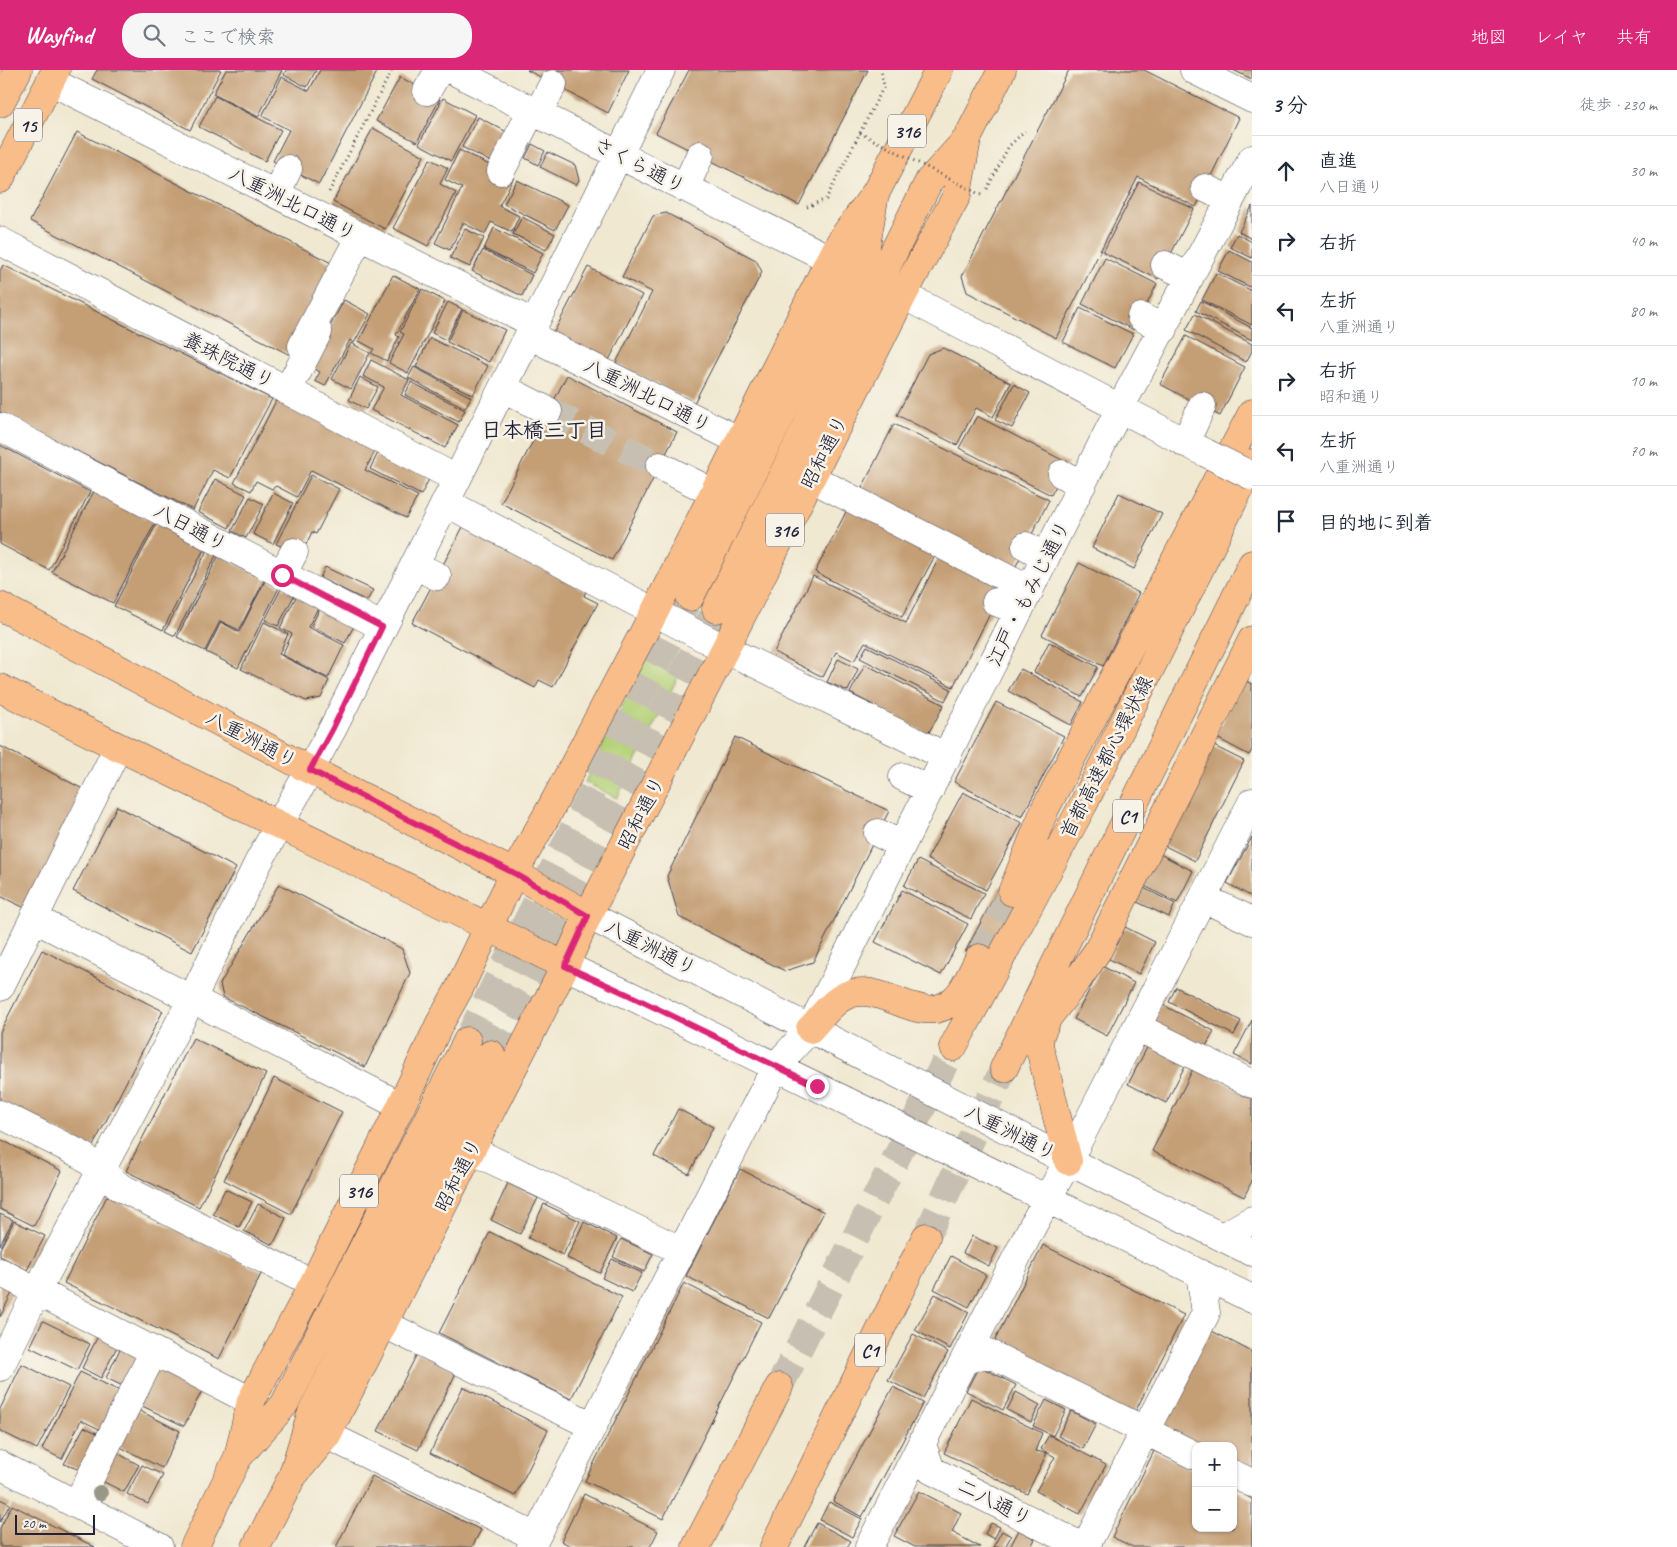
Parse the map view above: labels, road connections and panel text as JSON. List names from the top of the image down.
{
  "streets": {
    "main road": [
      "15",
      "316",
      "昭和通り",
      "八重洲通り",
      "首都高速都心環状線",
      "C1"
    ],
    "street": [
      "さくら通り",
      "八重洲北口通り",
      "養珠院通り",
      "八日通り",
      "江戸・もみじ通り",
      "二八通り"
    ]
  },
  "crossings": [
    ["15", "八重洲北口通り"],
    ["316", "さくら通り"],
    ["316", "八重洲北口通り"],
    ["316", "養珠院通り"],
    ["316", "八重洲通り"],
    ["養珠院通り", "昭和通り"],
    ["養珠院通り", "江戸・もみじ通り"],
    ["昭和通り", "八重洲通り"],
    ["江戸・もみじ通り", "八重洲通り"]
  ],
  "districts": ["日本橋三丁目"],
  "scale_bar": "20 m",
  "page": {
    "header": "Wayfind",
    "search": "ここで検索",
    "nav": ["地図", "レイヤ", "共有"],
    "heading": ["3 分", "徒歩 · 230 m"],
    "list": [
      ["直進", "八日通り", "30 m"],
      ["右折", "40 m"],
      ["左折", "八重洲通り", "80 m"],
      ["右折", "昭和通り", "10 m"],
      ["左折", "八重洲通り", "70 m"],
      "目的地に到着"
    ],
    "map_buttons": ["+", "−"],
    "scale": "20 m"
  }
}
